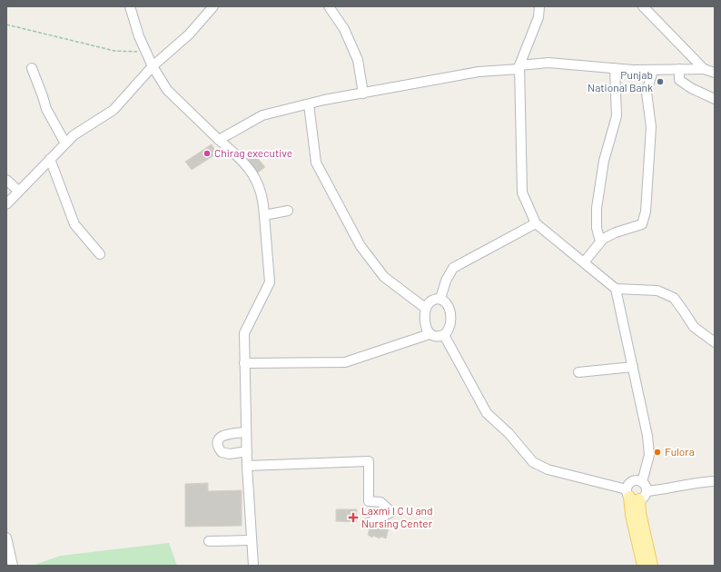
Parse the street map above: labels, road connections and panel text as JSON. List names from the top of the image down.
{
  "places": {
    "other": ["Punjab National Bank", "Chirag executive", "Fulora"],
    "health": ["Laxmi I C U and Nursing Center"]
  }
}
